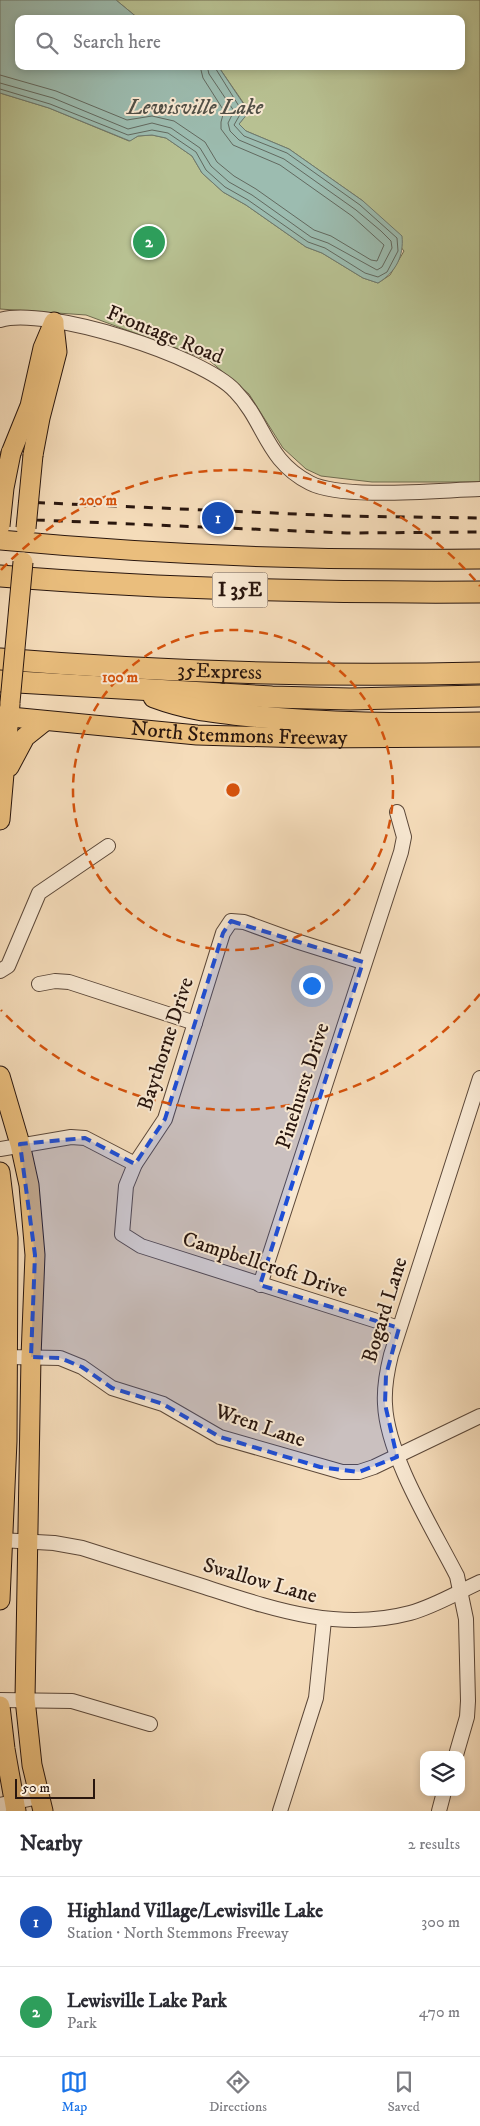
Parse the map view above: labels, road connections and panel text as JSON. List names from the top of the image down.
{
  "streets": {
    "highway": ["I 35E", "35Express", "North Stemmons Freeway"],
    "street": [
      "Frontage Road",
      "Baythorne Drive",
      "Pinehurst Drive",
      "Campbellcroft Drive",
      "Bogard Lane",
      "Wren Lane",
      "Swallow Lane"
    ]
  },
  "crossings": [
    ["Baythorne Drive", "Pinehurst Drive"],
    ["Baythorne Drive", "Campbellcroft Drive"],
    ["Pinehurst Drive", "Campbellcroft Drive"],
    ["Campbellcroft Drive", "Bogard Lane"],
    ["Bogard Lane", "Wren Lane"],
    ["Bogard Lane", "Swallow Lane"]
  ],
  "water": ["Lewisville Lake"],
  "scale_bar": "50 m",
  "page": {
    "search": "Search here",
    "pins": ["2", "1"],
    "scale": "50 m",
    "heading": ["Nearby", "2 results"],
    "list": [
      {
        "mark": "1",
        "name": "Highland Village/Lewisville Lake",
        "note": "Station · North Stemmons Freeway",
        "value": "300 m"
      },
      {
        "mark": "2",
        "name": "Lewisville Lake Park",
        "note": "Park",
        "value": "470 m"
      }
    ],
    "nav": ["Map", "Directions", "Saved"]
  },
  "rings": ["200 m", "100 m"]
}
